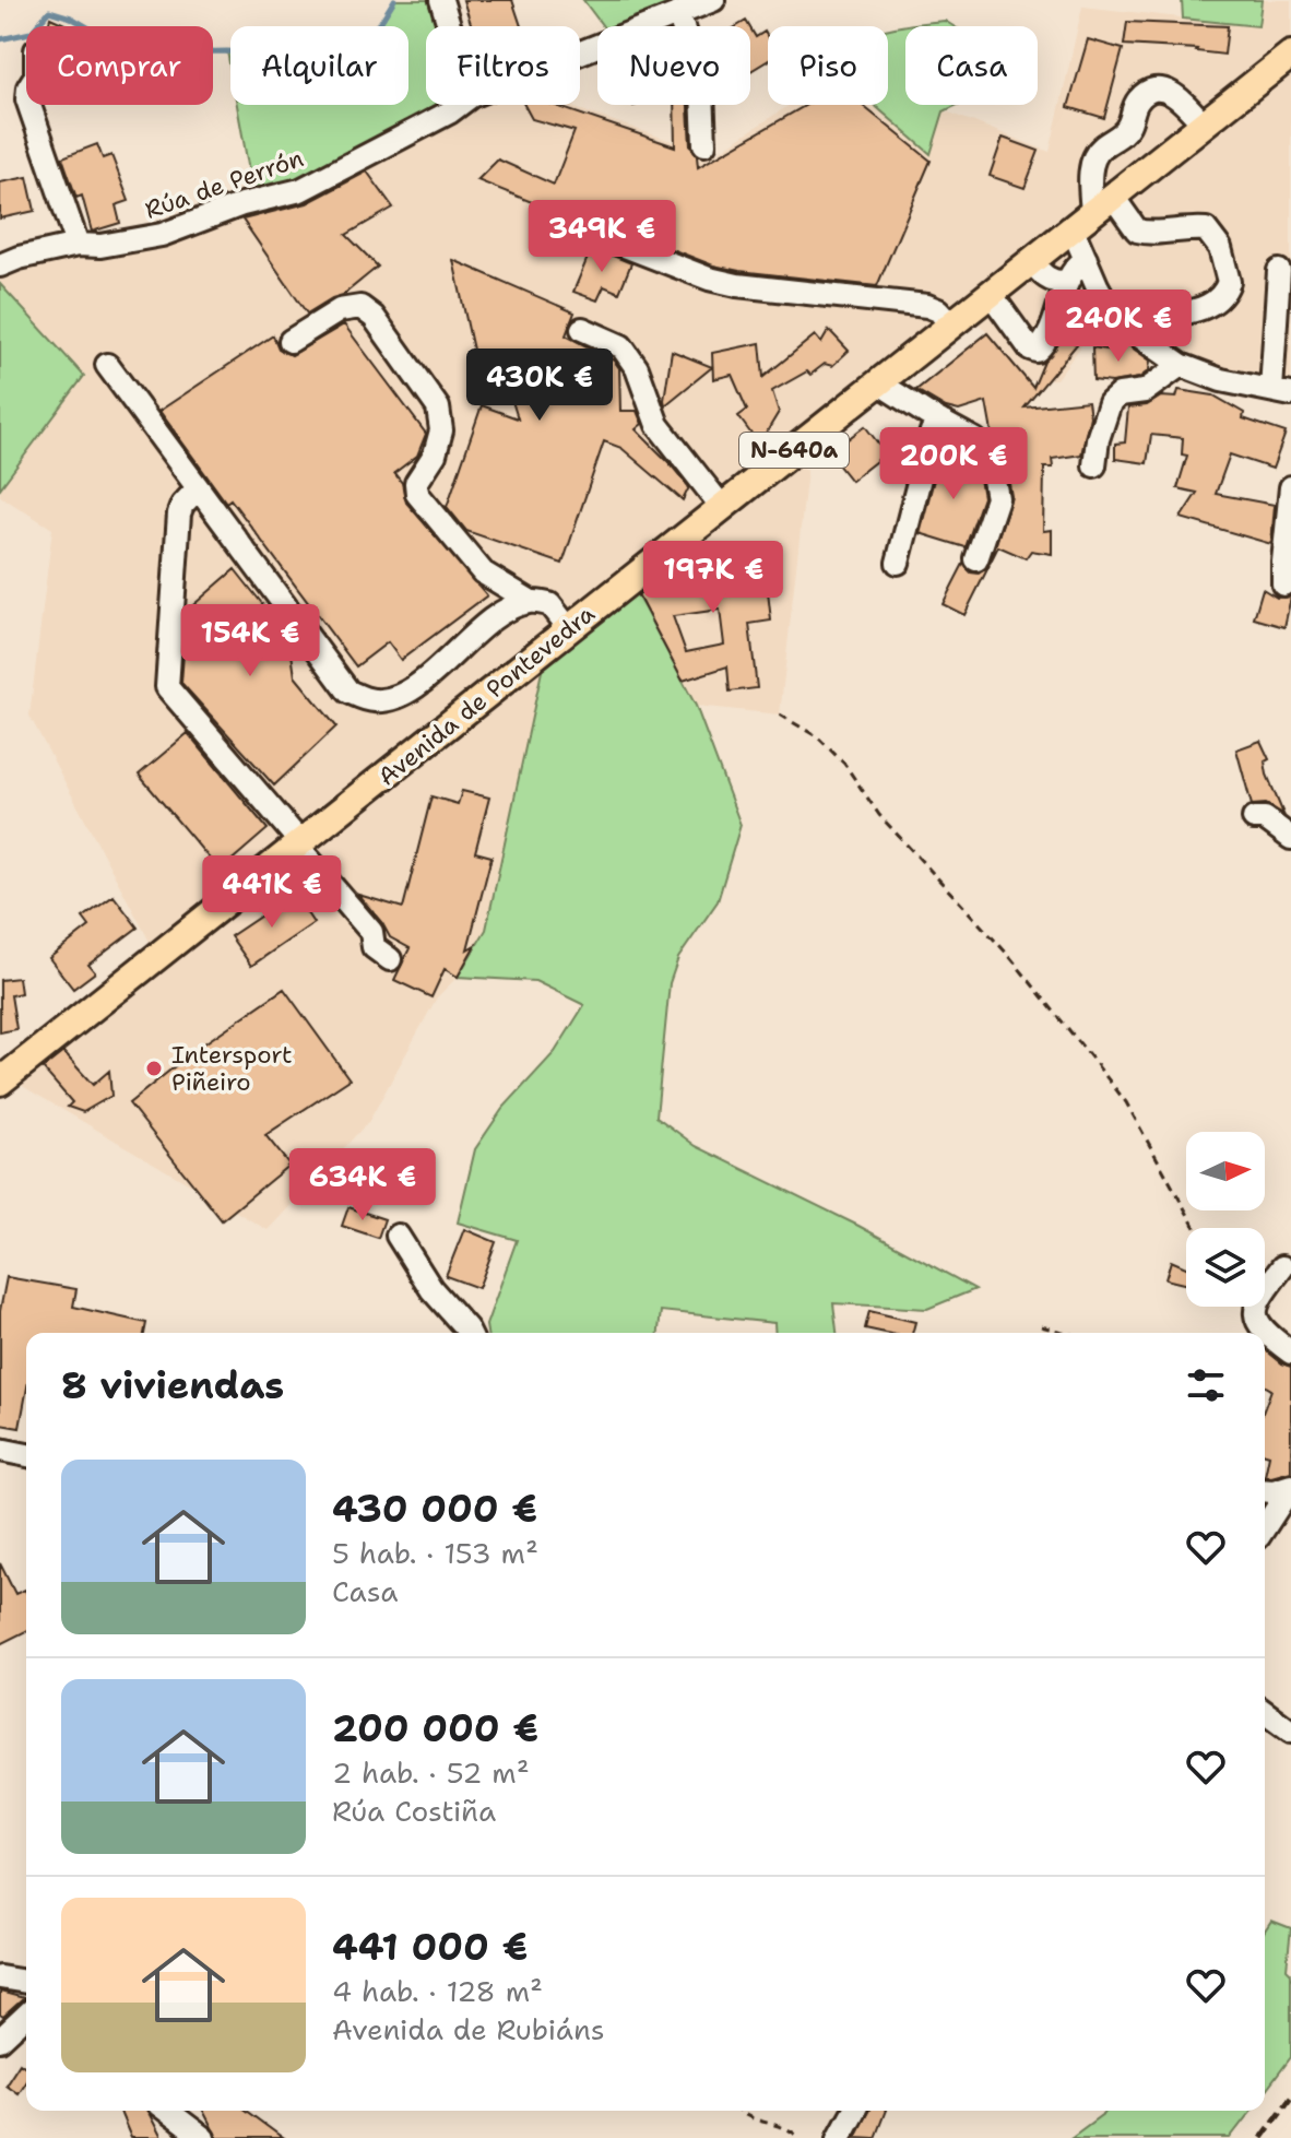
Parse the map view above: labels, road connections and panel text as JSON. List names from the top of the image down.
{
  "streets": {
    "main road": ["N-640a", "Avenida de Pontevedra"],
    "street": ["Rúa de Perrón"]
  },
  "crossings": [
    ["N-640a", "Avenida de Pontevedra"]
  ],
  "places": ["Intersport Piñeiro"],
  "north": "right",
  "page": {
    "chip": [
      "Comprar",
      "Alquilar",
      "Filtros",
      "Nuevo",
      "Piso",
      "Casa"
    ],
    "price": [
      "349K €",
      "240K €",
      "430K €",
      "200K €",
      "197K €",
      "154K €",
      "441K €",
      "634K €"
    ],
    "heading": "8 viviendas",
    "list": [
      {
        "name": "430 000 €",
        "note": "5 hab. · 153 m² · Casa"
      },
      {
        "name": "200 000 €",
        "note": "2 hab. · 52 m² · Rúa Costiña"
      },
      {
        "name": "441 000 €",
        "note": "4 hab. · 128 m² · Avenida de Rubiáns"
      }
    ]
  }
}
